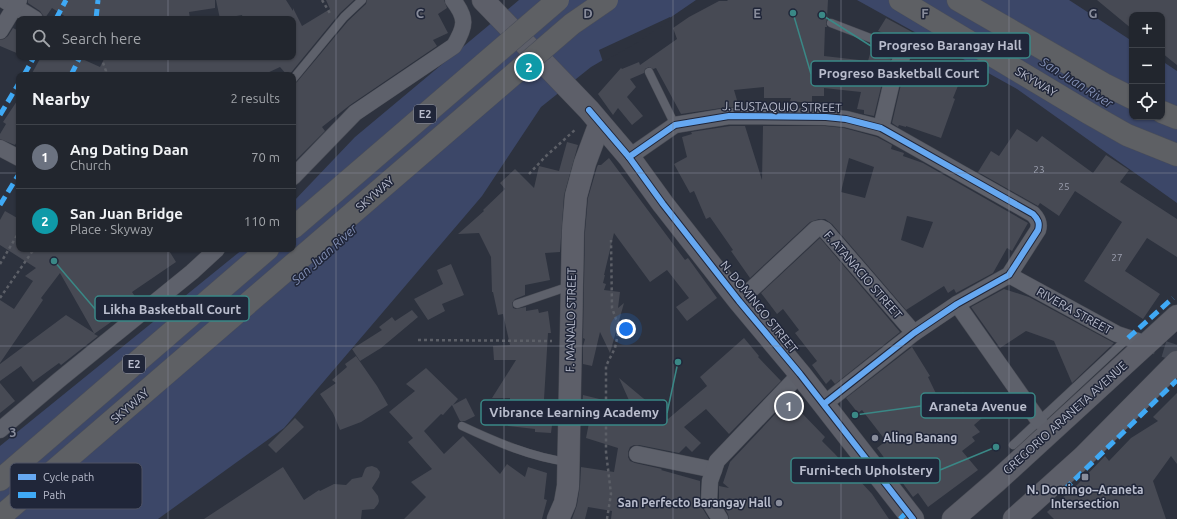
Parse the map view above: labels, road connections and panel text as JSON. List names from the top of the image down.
{
  "streets": {
    "highway": ["SKYWAY", "E2"],
    "main road": ["N. DOMINGO STREET", "F. MANALO STREET", "GREGORIO ARANETA AVENUE"],
    "street": ["J. EUSTAQUIO STREET", "F. ATANACIO STREET", "RIVERA STREET"]
  },
  "crossings": [
    ["J. EUSTAQUIO STREET", "N. DOMINGO STREET"],
    ["J. EUSTAQUIO STREET", "RIVERA STREET"],
    ["F. ATANACIO STREET", "N. DOMINGO STREET"],
    ["N. DOMINGO STREET", "F. MANALO STREET"]
  ],
  "water": ["San Juan River"],
  "places": {
    "other": [
      "Progreso Basketball Court",
      "Progreso Barangay Hall",
      "Likha Basketball Court",
      "Vibrance Learning Academy",
      "Araneta Avenue",
      "Aling Banang",
      "Furni-tech Upholstery",
      "San Perfecto Barangay Hall"
    ],
    "transit": ["N. Domingo–Araneta Intersection"]
  },
  "house_numbers": ["23", "25", "27"],
  "legend": ["Cycle path", "Path"],
  "page": {
    "map_buttons": ["+", "−"],
    "search": "Search here",
    "pins": ["2", "1"],
    "heading": ["Nearby", "2 results"],
    "list": [
      {
        "mark": "1",
        "name": "Ang Dating Daan",
        "note": "Church",
        "value": "70 m"
      },
      {
        "mark": "2",
        "name": "San Juan Bridge",
        "note": "Place · Skyway",
        "value": "110 m"
      }
    ]
  },
  "grid": {
    "columns": [
      "C",
      "D",
      "E",
      "F",
      "G"
    ],
    "rows": ["3"]
  }
}
